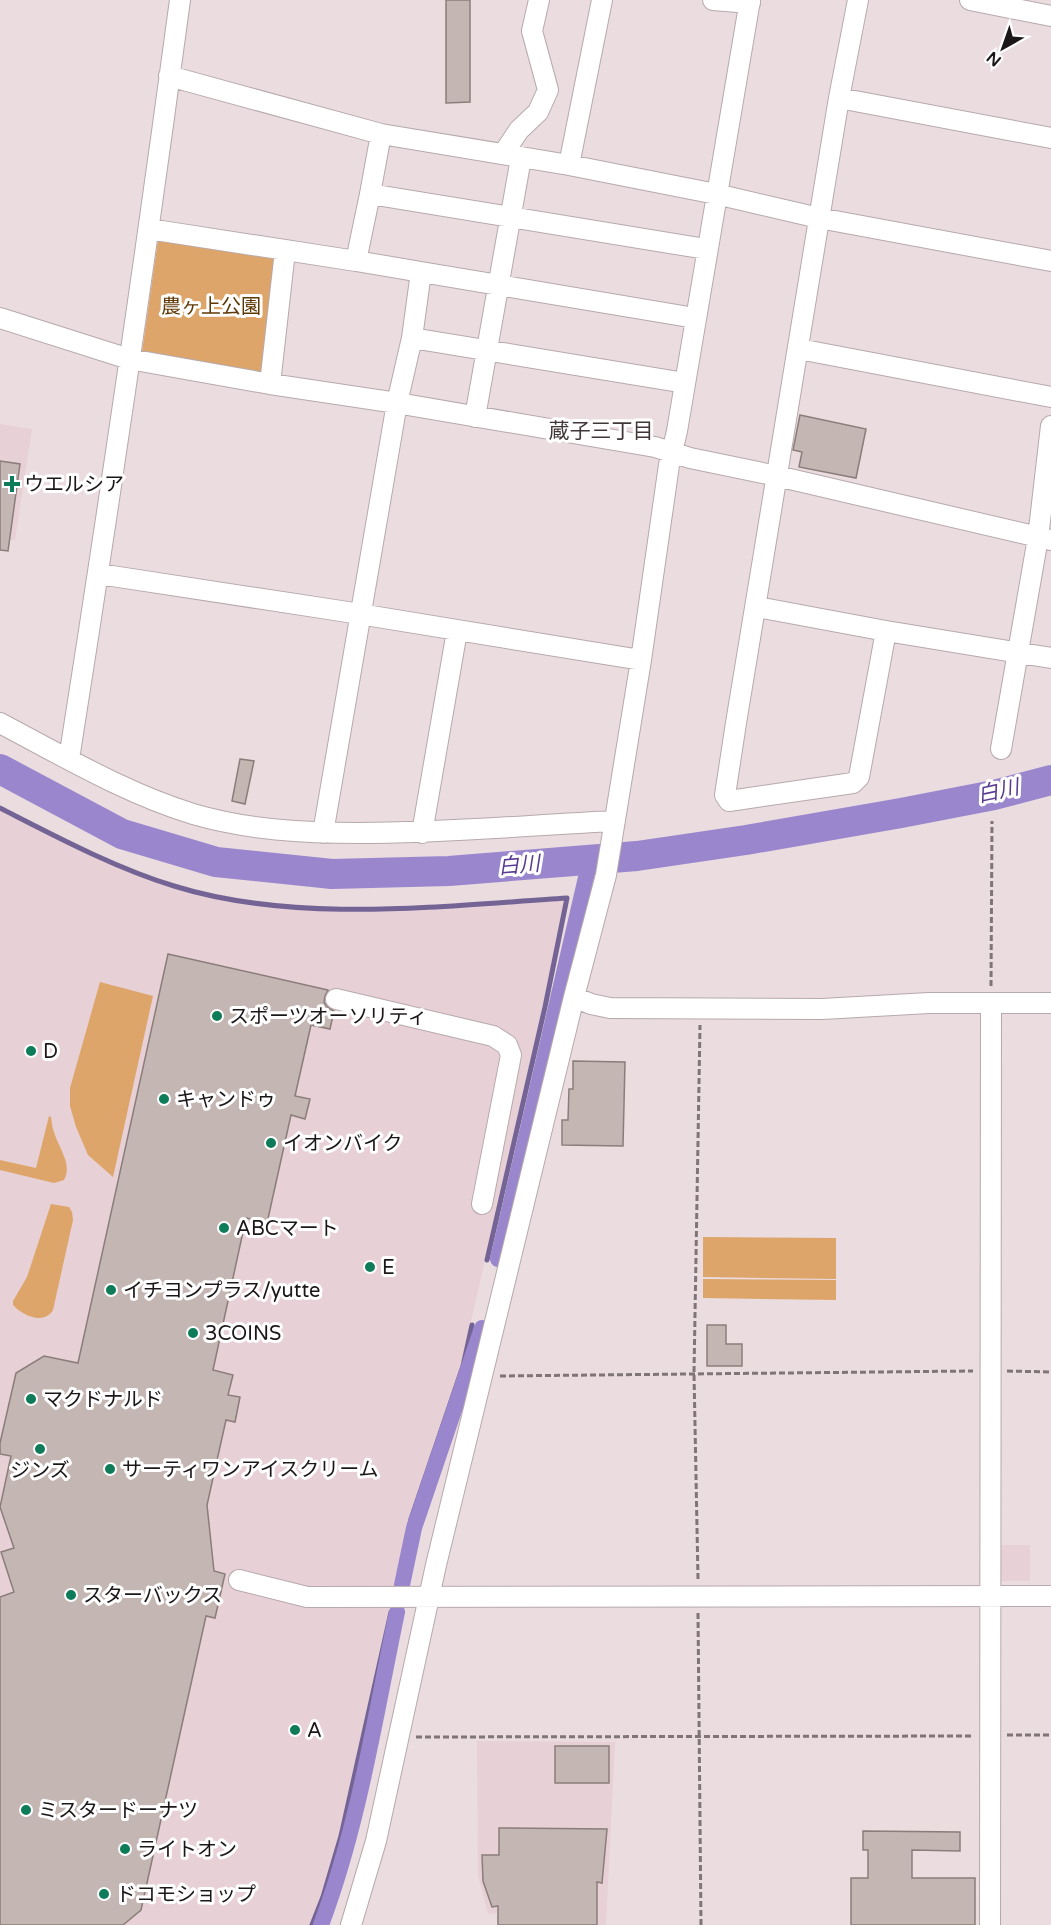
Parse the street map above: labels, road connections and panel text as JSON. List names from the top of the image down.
{
  "districts": ["蔵子三丁目"],
  "water": ["白川"],
  "parks": ["農ヶ上公園"],
  "places": {
    "health": ["ウエルシア"],
    "other": [
      "スポーツオーソリティ",
      "D",
      "キャンドゥ",
      "イオンバイク",
      "ABCマート",
      "E",
      "イチヨンプラス/yutte",
      "3COINS",
      "マクドナルド",
      "ジンズ",
      "サーティワンアイスクリーム",
      "スターバックス",
      "A",
      "ミスタードーナツ",
      "ライトオン",
      "ドコモショップ"
    ]
  },
  "north": "bottom left"
}
